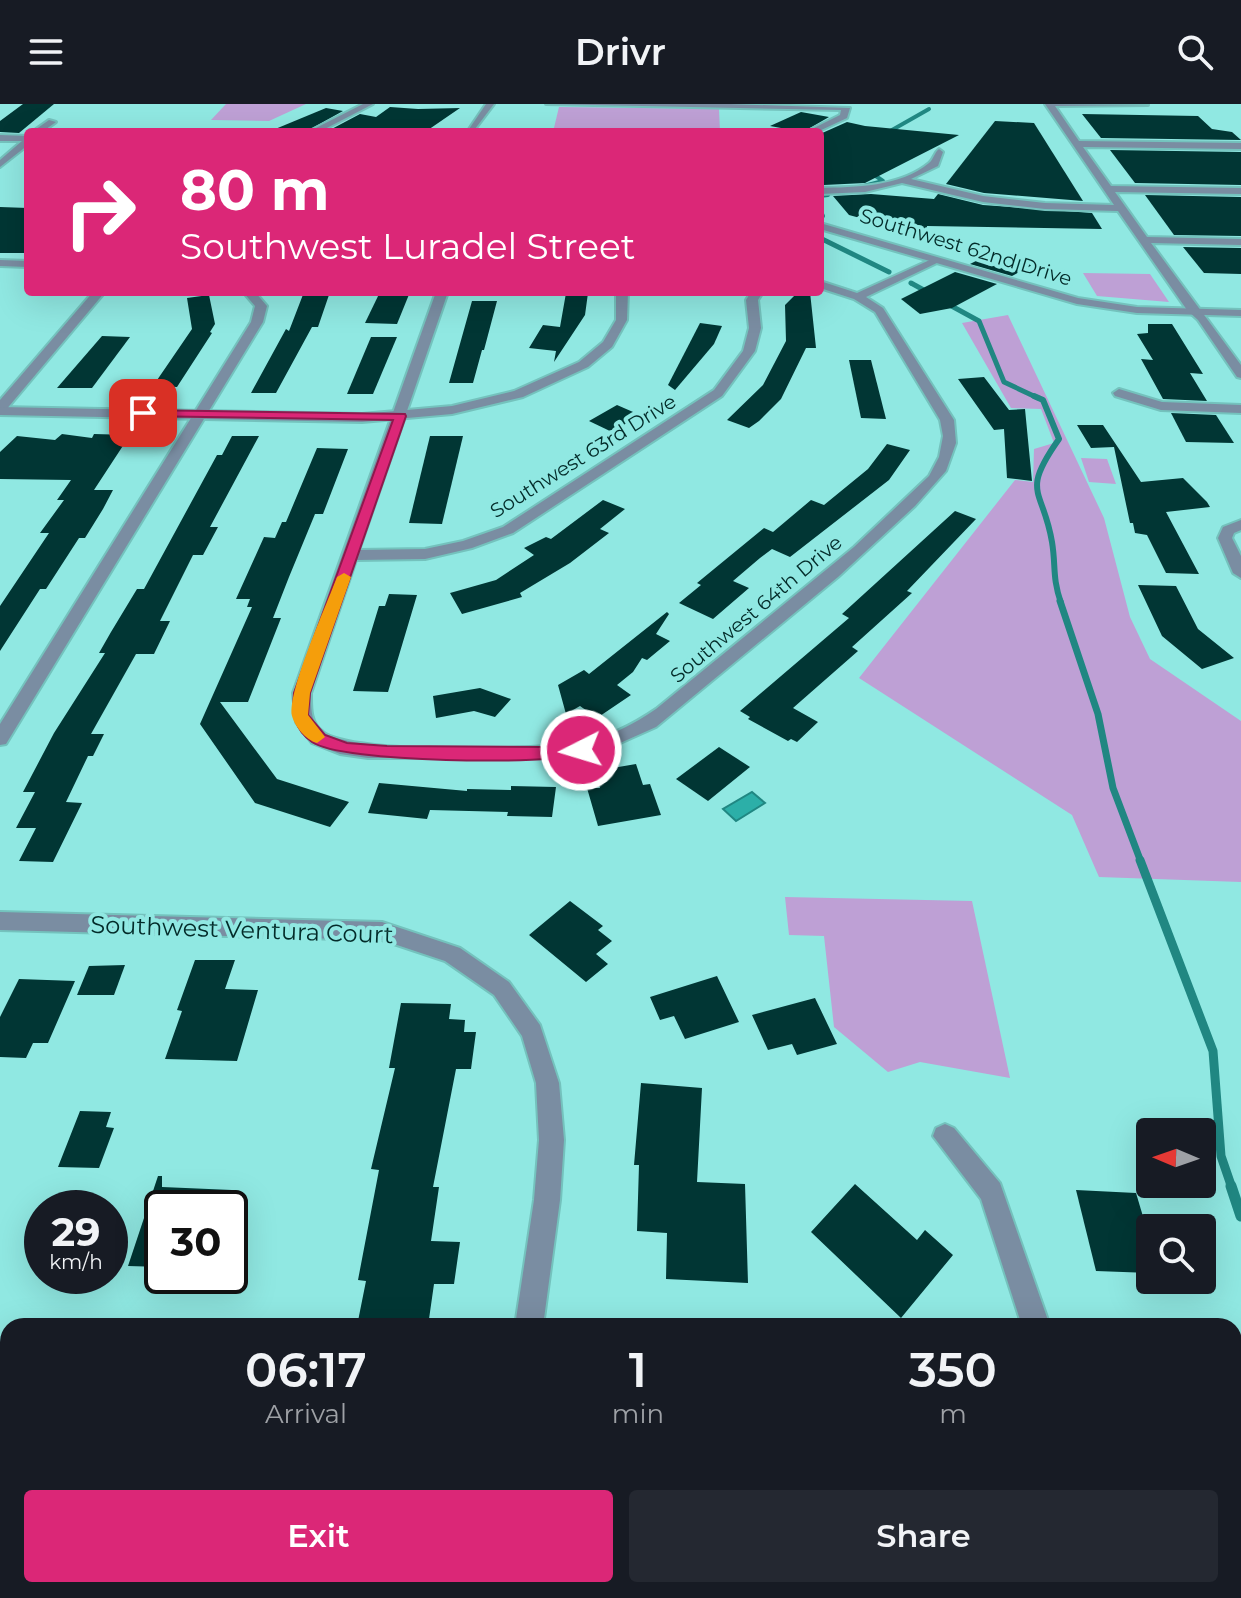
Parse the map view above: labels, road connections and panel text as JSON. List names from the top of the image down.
{
  "streets": {
    "street": [
      "Southwest 62nd Drive",
      "Southwest 63rd Drive",
      "Southwest 64th Drive",
      "Southwest Ventura Court"
    ]
  },
  "crossings": [
    ["Southwest 63rd Drive", "Southwest 64th Drive"]
  ],
  "north": "left",
  "page": {
    "header": "Drivr",
    "turn": ["80 m", "Southwest Luradel Street"],
    "speed": "29 km/h",
    "limit": "30",
    "eta": [
      "06:17",
      "Arrival",
      "1",
      "min",
      "350",
      "m"
    ],
    "buttons": ["Exit", "Share"]
  }
}
